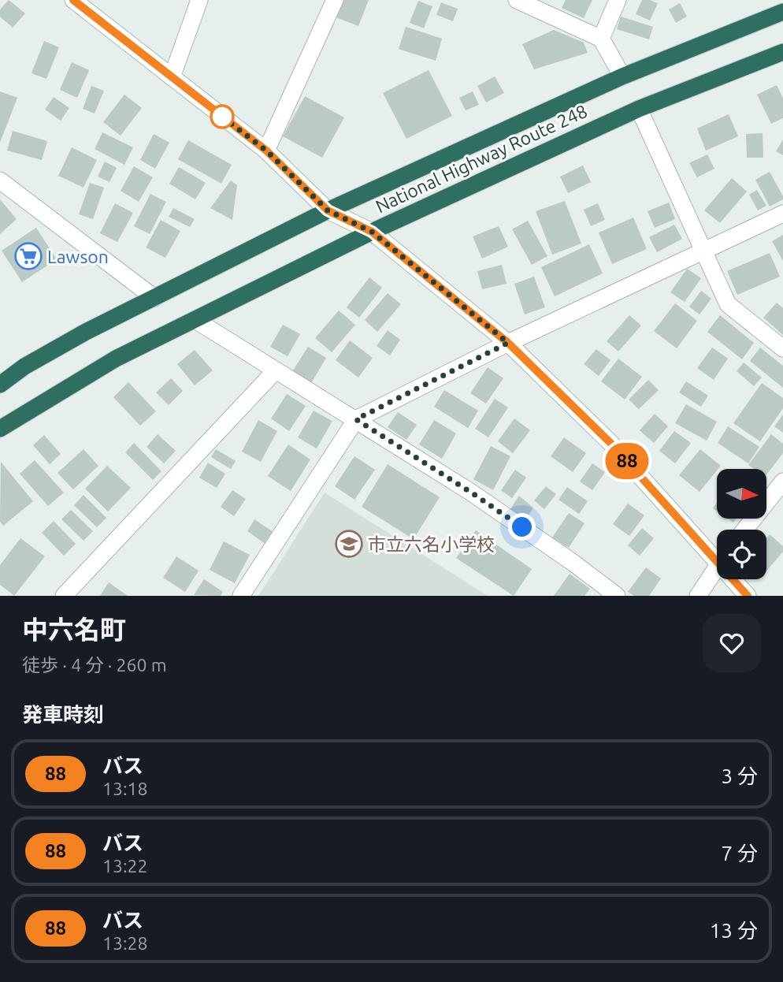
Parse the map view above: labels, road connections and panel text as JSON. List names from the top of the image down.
{
  "streets": {
    "highway": ["National Highway Route 248"]
  },
  "places": {
    "supermarket": ["Lawson"],
    "school or university": ["市立六名小学校"]
  },
  "lines": ["bus line 88"],
  "north": "right",
  "page": {
    "on_map": "88",
    "heading": [
      ["中六名町", "徒歩 · 4 分 · 260 m"],
      "発車時刻"
    ],
    "list": [
      {
        "mark": "88",
        "name": "バス",
        "note": "13:18",
        "value": "3 分"
      },
      {
        "mark": "88",
        "name": "バス",
        "note": "13:22",
        "value": "7 分"
      },
      {
        "mark": "88",
        "name": "バス",
        "note": "13:28",
        "value": "13 分"
      }
    ]
  }
}
